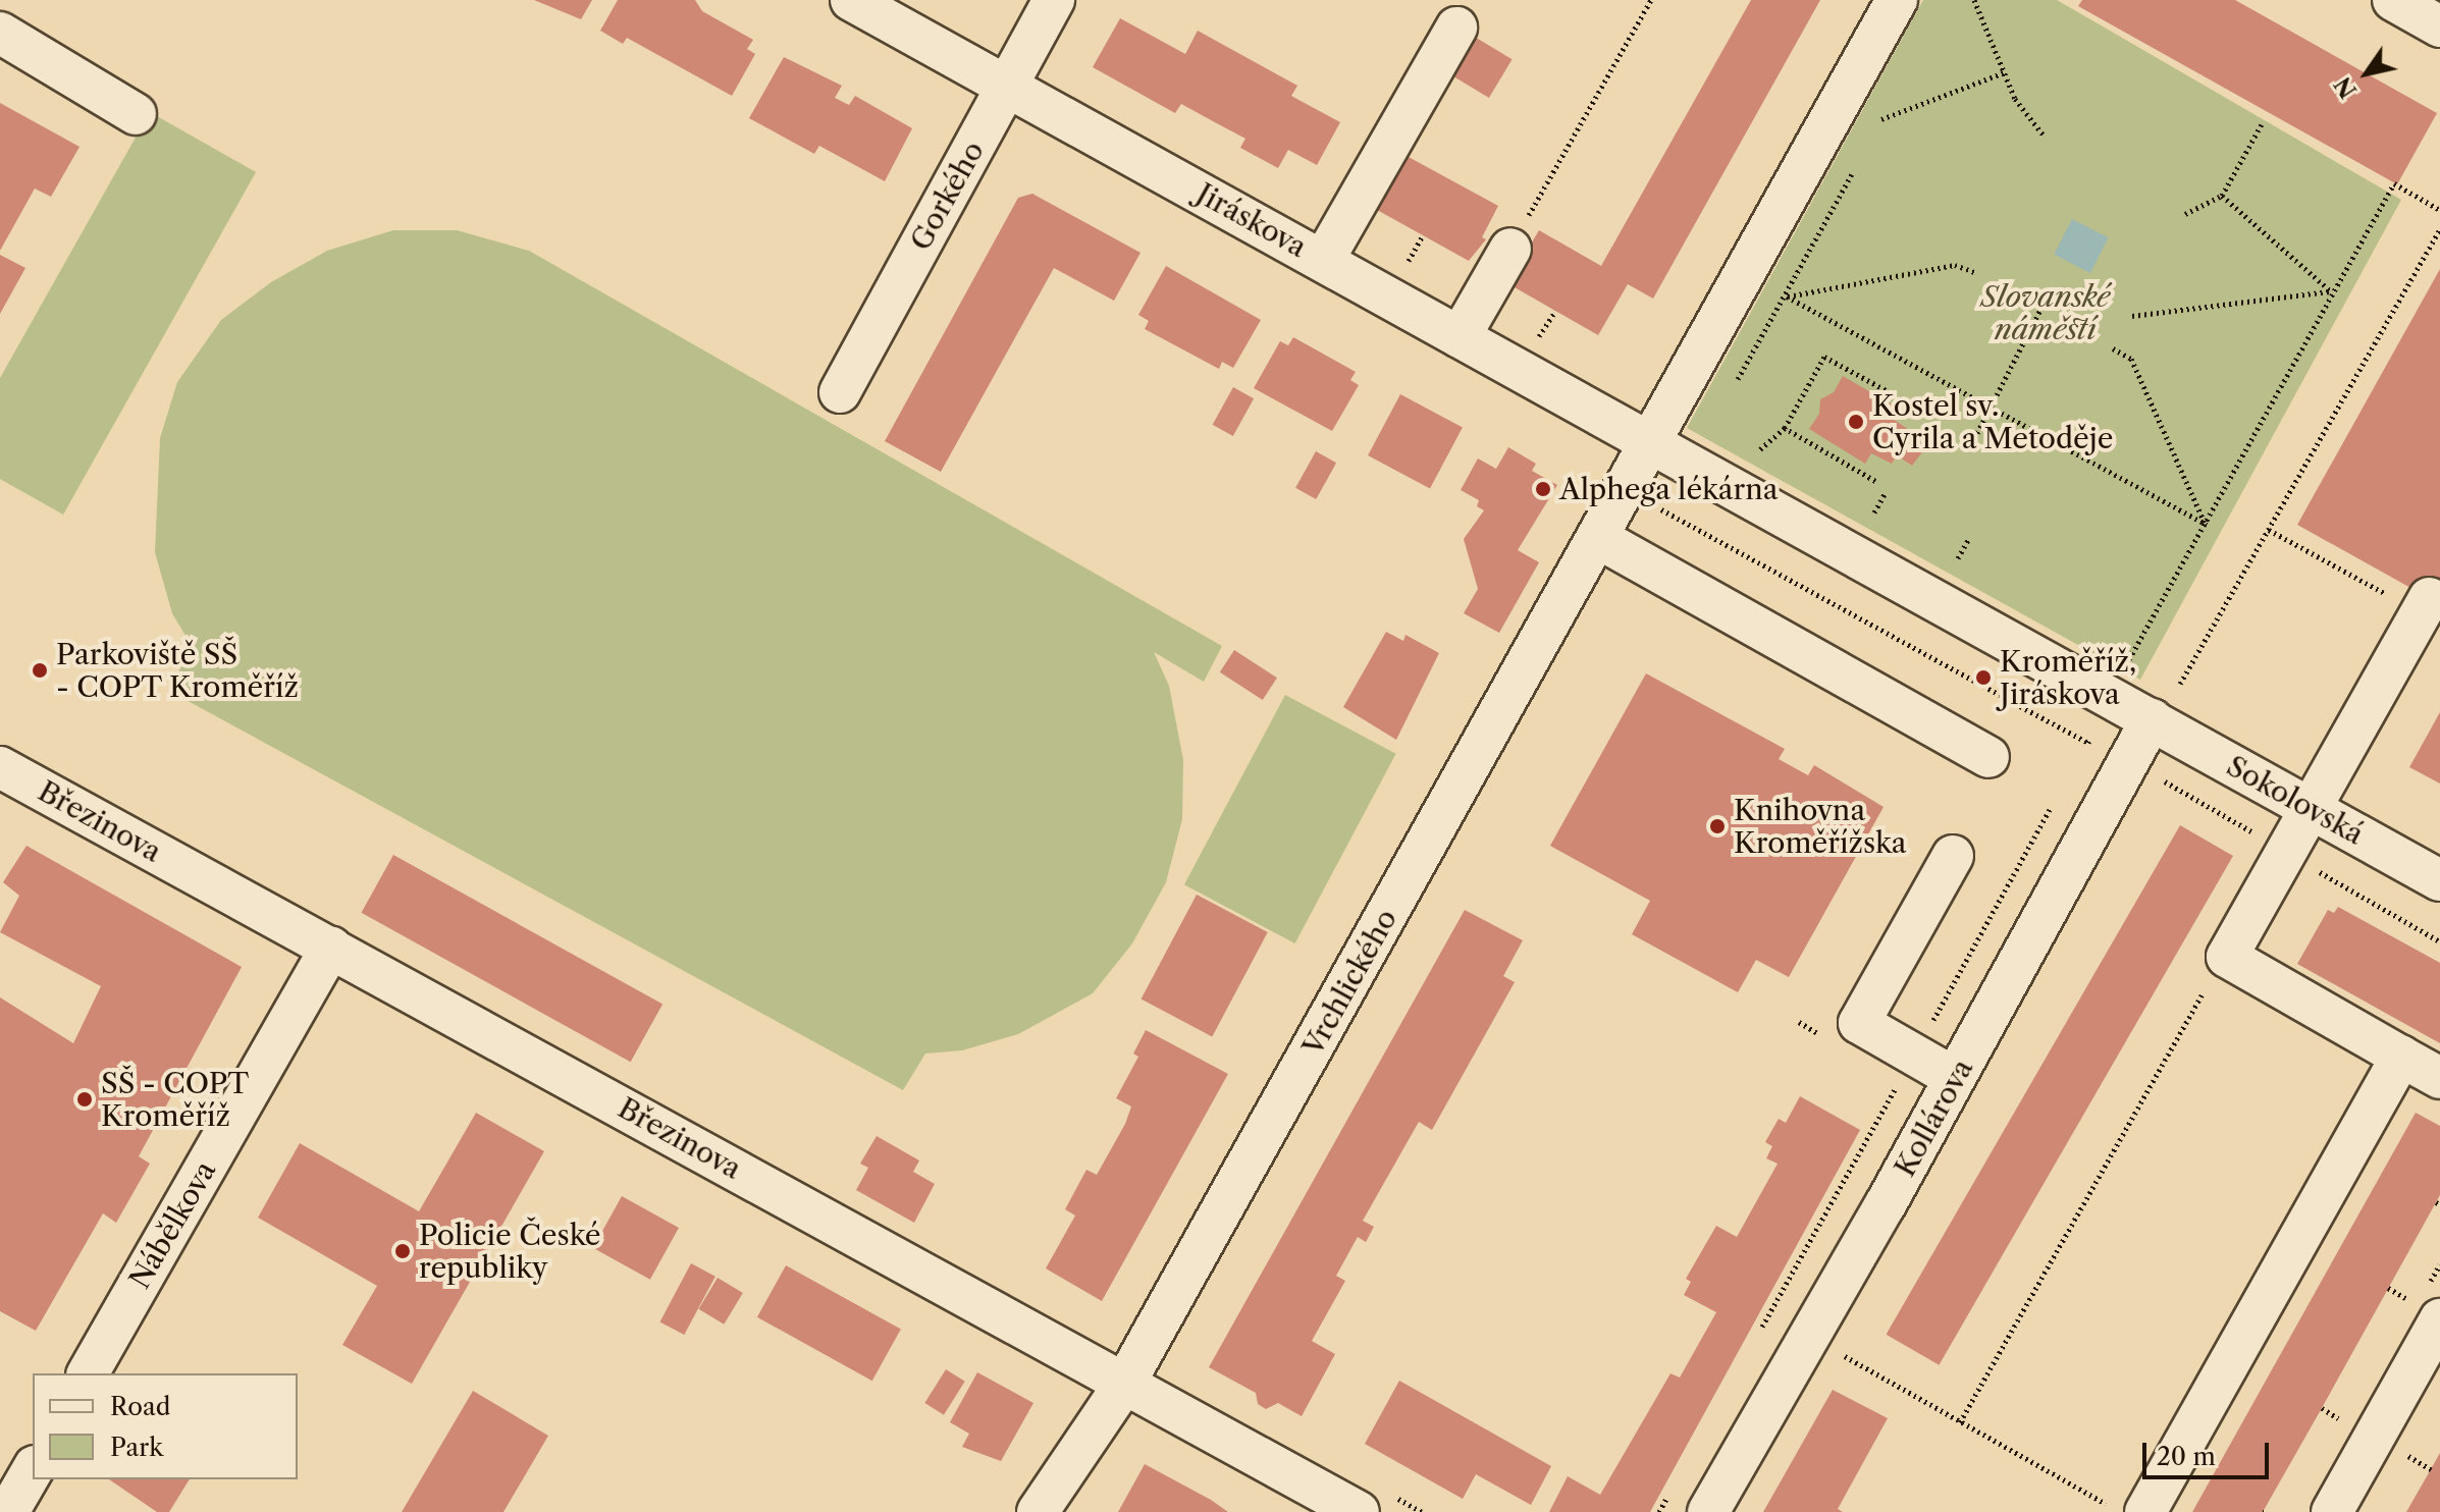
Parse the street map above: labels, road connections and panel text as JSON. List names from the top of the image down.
{
  "streets": {
    "street": [
      "Gorkého",
      "Jiráskova",
      "Sokolovská",
      "Březinova",
      "Vrchlického",
      "Kollárova",
      "Nábělkova"
    ]
  },
  "crossings": [
    ["Gorkého", "Jiráskova"],
    ["Jiráskova", "Vrchlického"],
    ["Sokolovská", "Kollárova"],
    ["Březinova", "Vrchlického"],
    ["Březinova", "Nábělkova"]
  ],
  "parks": ["Slovanské náměstí"],
  "places": [
    "Kostel sv. Cyrila a Metoděje",
    "Alphega lékárna",
    "Parkoviště SŠ - COPT Kroměříž",
    "Kroměříž, Jiráskova",
    "Knihovna Kroměřížska",
    "SŠ - COPT Kroměříž",
    "Policie České republiky"
  ],
  "legend": ["Road", "Park"],
  "scale_bar": "20 m",
  "north": "bottom left"
}
